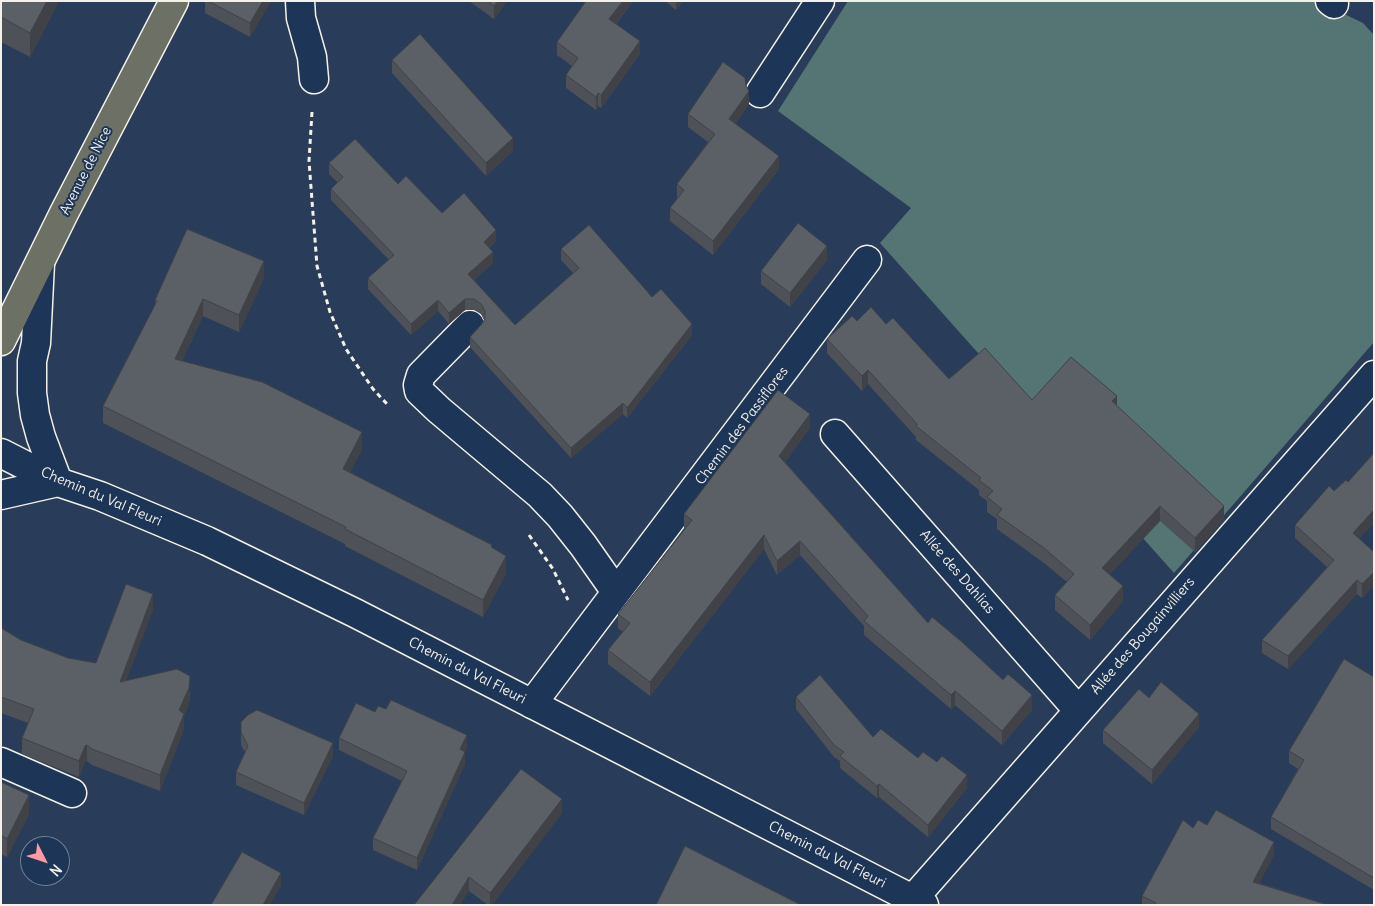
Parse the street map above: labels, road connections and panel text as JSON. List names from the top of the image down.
{
  "streets": {
    "main road": ["Avenue de Nice"],
    "street": [
      "Chemin des Passiflores",
      "Chemin du Val Fleuri",
      "Allée des Dahlias",
      "Allée des Bougainvilliers"
    ]
  },
  "crossings": [
    ["Chemin des Passiflores", "Chemin du Val Fleuri"],
    ["Chemin du Val Fleuri", "Allée des Bougainvilliers"],
    ["Allée des Dahlias", "Allée des Bougainvilliers"]
  ],
  "north": "bottom right"
}
